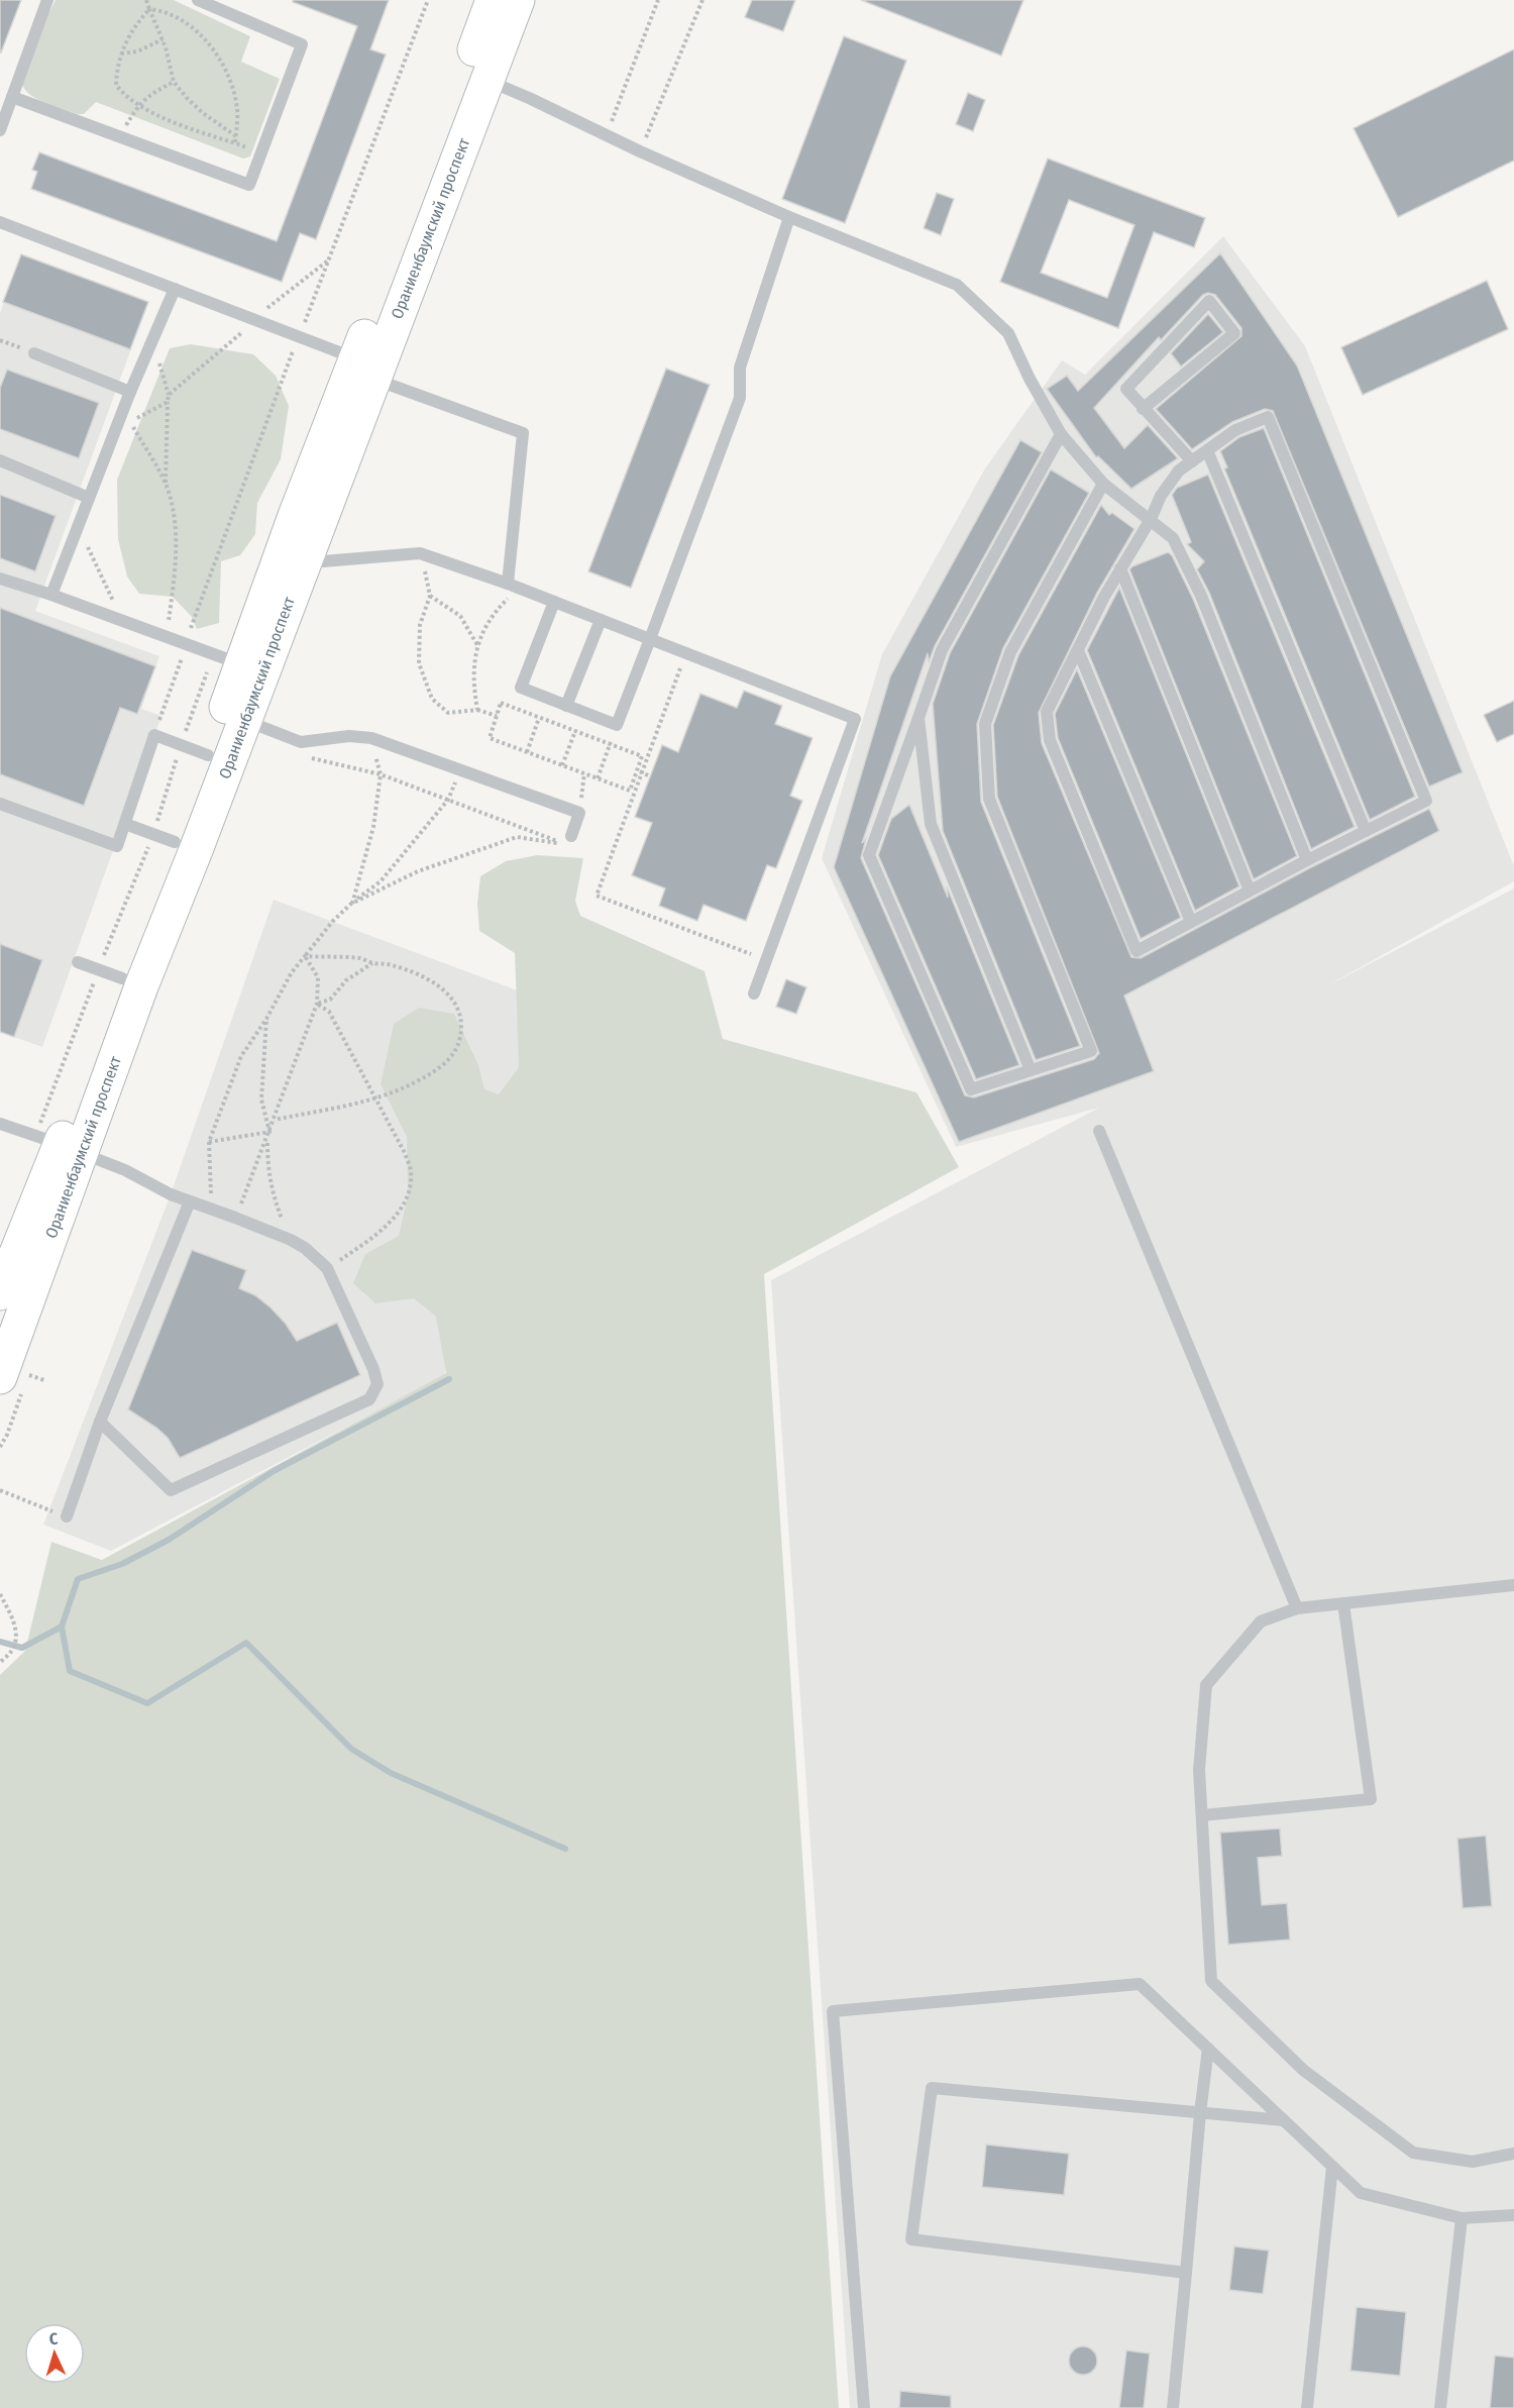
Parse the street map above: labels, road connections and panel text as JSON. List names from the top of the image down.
{
  "streets": {
    "main road": ["Ораниенбаумский проспект"]
  },
  "north": "top"
}
